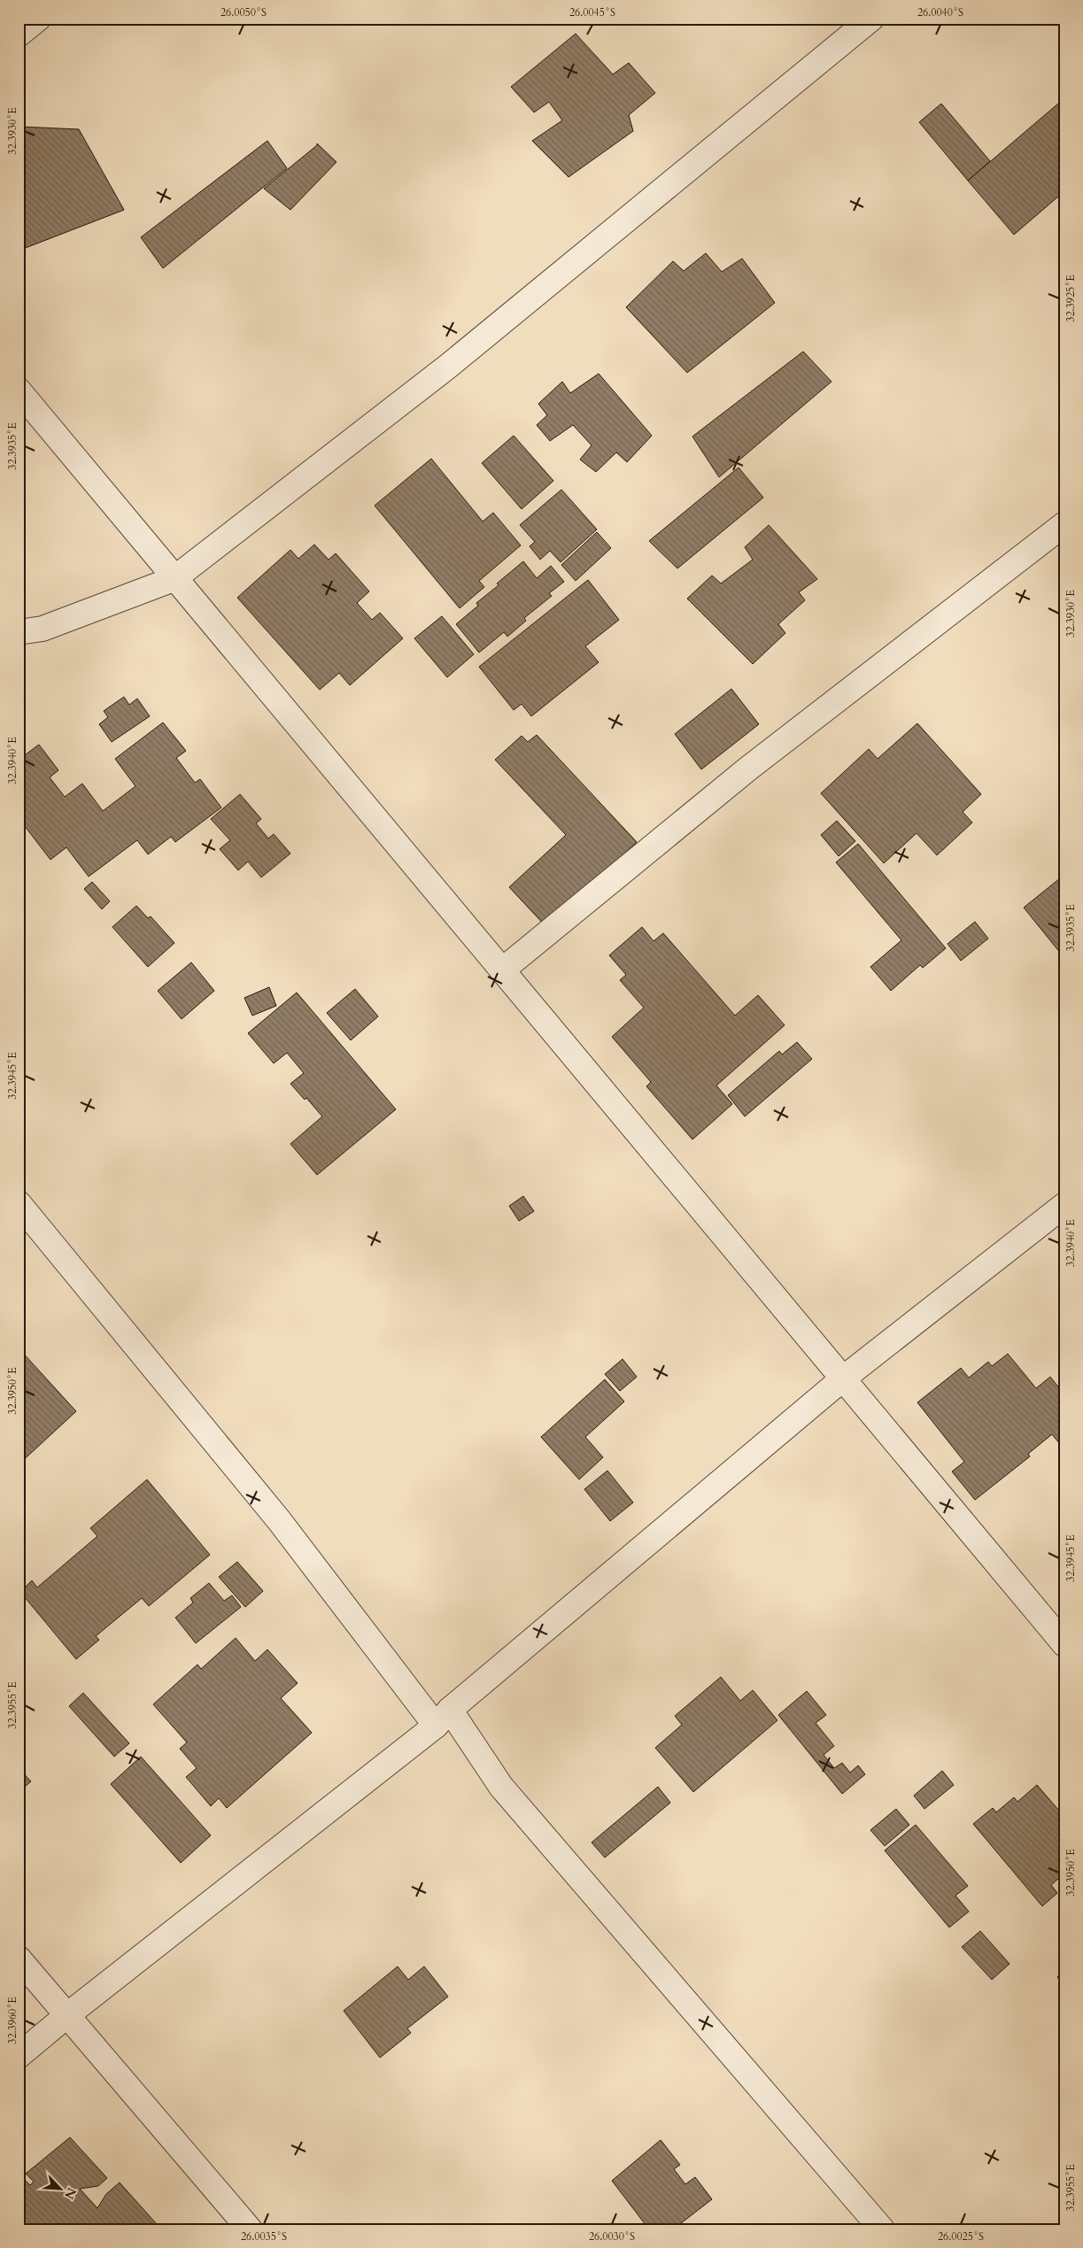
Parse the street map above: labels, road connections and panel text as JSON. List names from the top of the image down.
{
  "north": "bottom right",
  "coordinates": [
    "26.0050°S",
    "26.0045°S",
    "26.0040°S",
    "32.3930°E",
    "32.3925°E",
    "32.3935°E",
    "32.3940°E",
    "32.3945°E",
    "32.3950°E",
    "32.3955°E",
    "32.3960°E",
    "26.0035°S",
    "26.0030°S",
    "26.0025°S"
  ]
}
